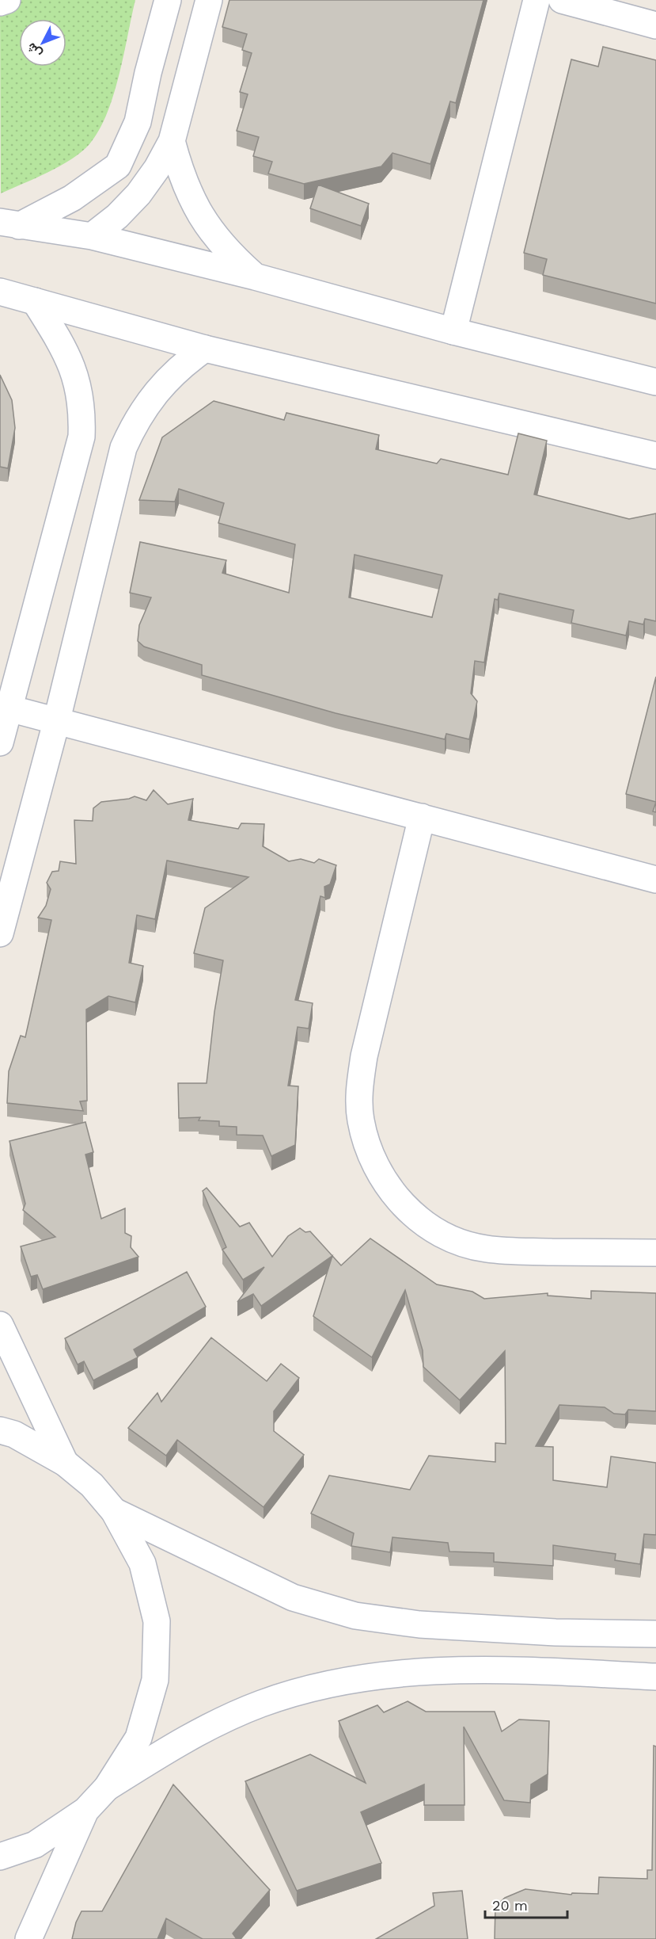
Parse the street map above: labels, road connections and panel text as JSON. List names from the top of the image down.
{
  "scale_bar": "20 m",
  "north": "bottom left"
}
